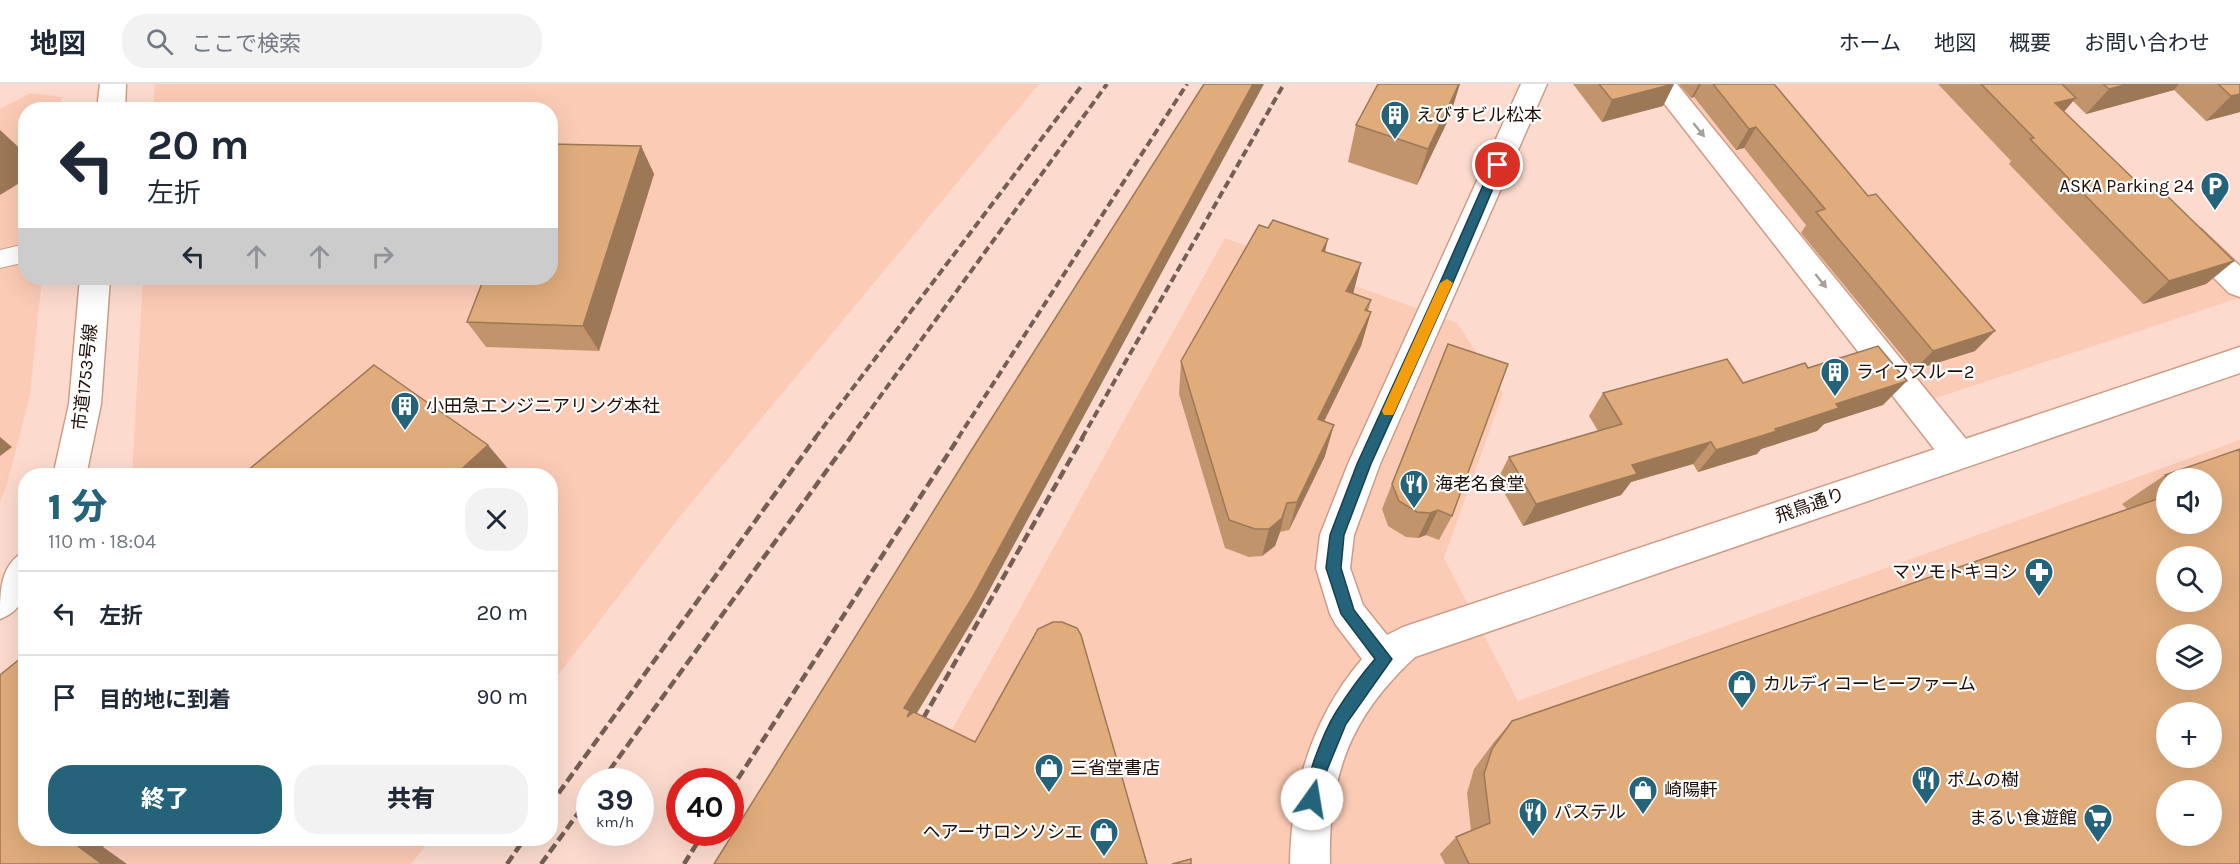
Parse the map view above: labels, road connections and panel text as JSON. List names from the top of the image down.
{
  "streets": {
    "street": ["市道1753号線", "飛鳥通り"]
  },
  "places": {
    "building": ["えびすビル松本", "ライフスルー2", "小田急エンジニアリング本社"],
    "parking": ["ASKA Parking 24"],
    "restaurant": ["海老名食堂", "ポムの樹", "パステル"],
    "pharmacy": ["マツモトキヨシ"],
    "shop": [
      "カルディコーヒーファーム",
      "三省堂書店",
      "崎陽軒",
      "ヘアーサロンソシエ"
    ],
    "supermarket": ["まるい食遊館"]
  },
  "page": {
    "header": "地図",
    "search": "ここで検索",
    "nav": [
      "ホーム",
      "地図",
      "概要",
      "お問い合わせ"
    ],
    "turn": ["20 m", "左折"],
    "map_buttons": ["+", "−"],
    "heading": ["1 分", "110 m · 18:04"],
    "list": [
      {
        "name": "左折",
        "value": "20 m"
      },
      {
        "name": "目的地に到着",
        "value": "90 m"
      }
    ],
    "buttons": ["終了", "共有"],
    "speed": "39 km/h",
    "limit": "40"
  }
}
